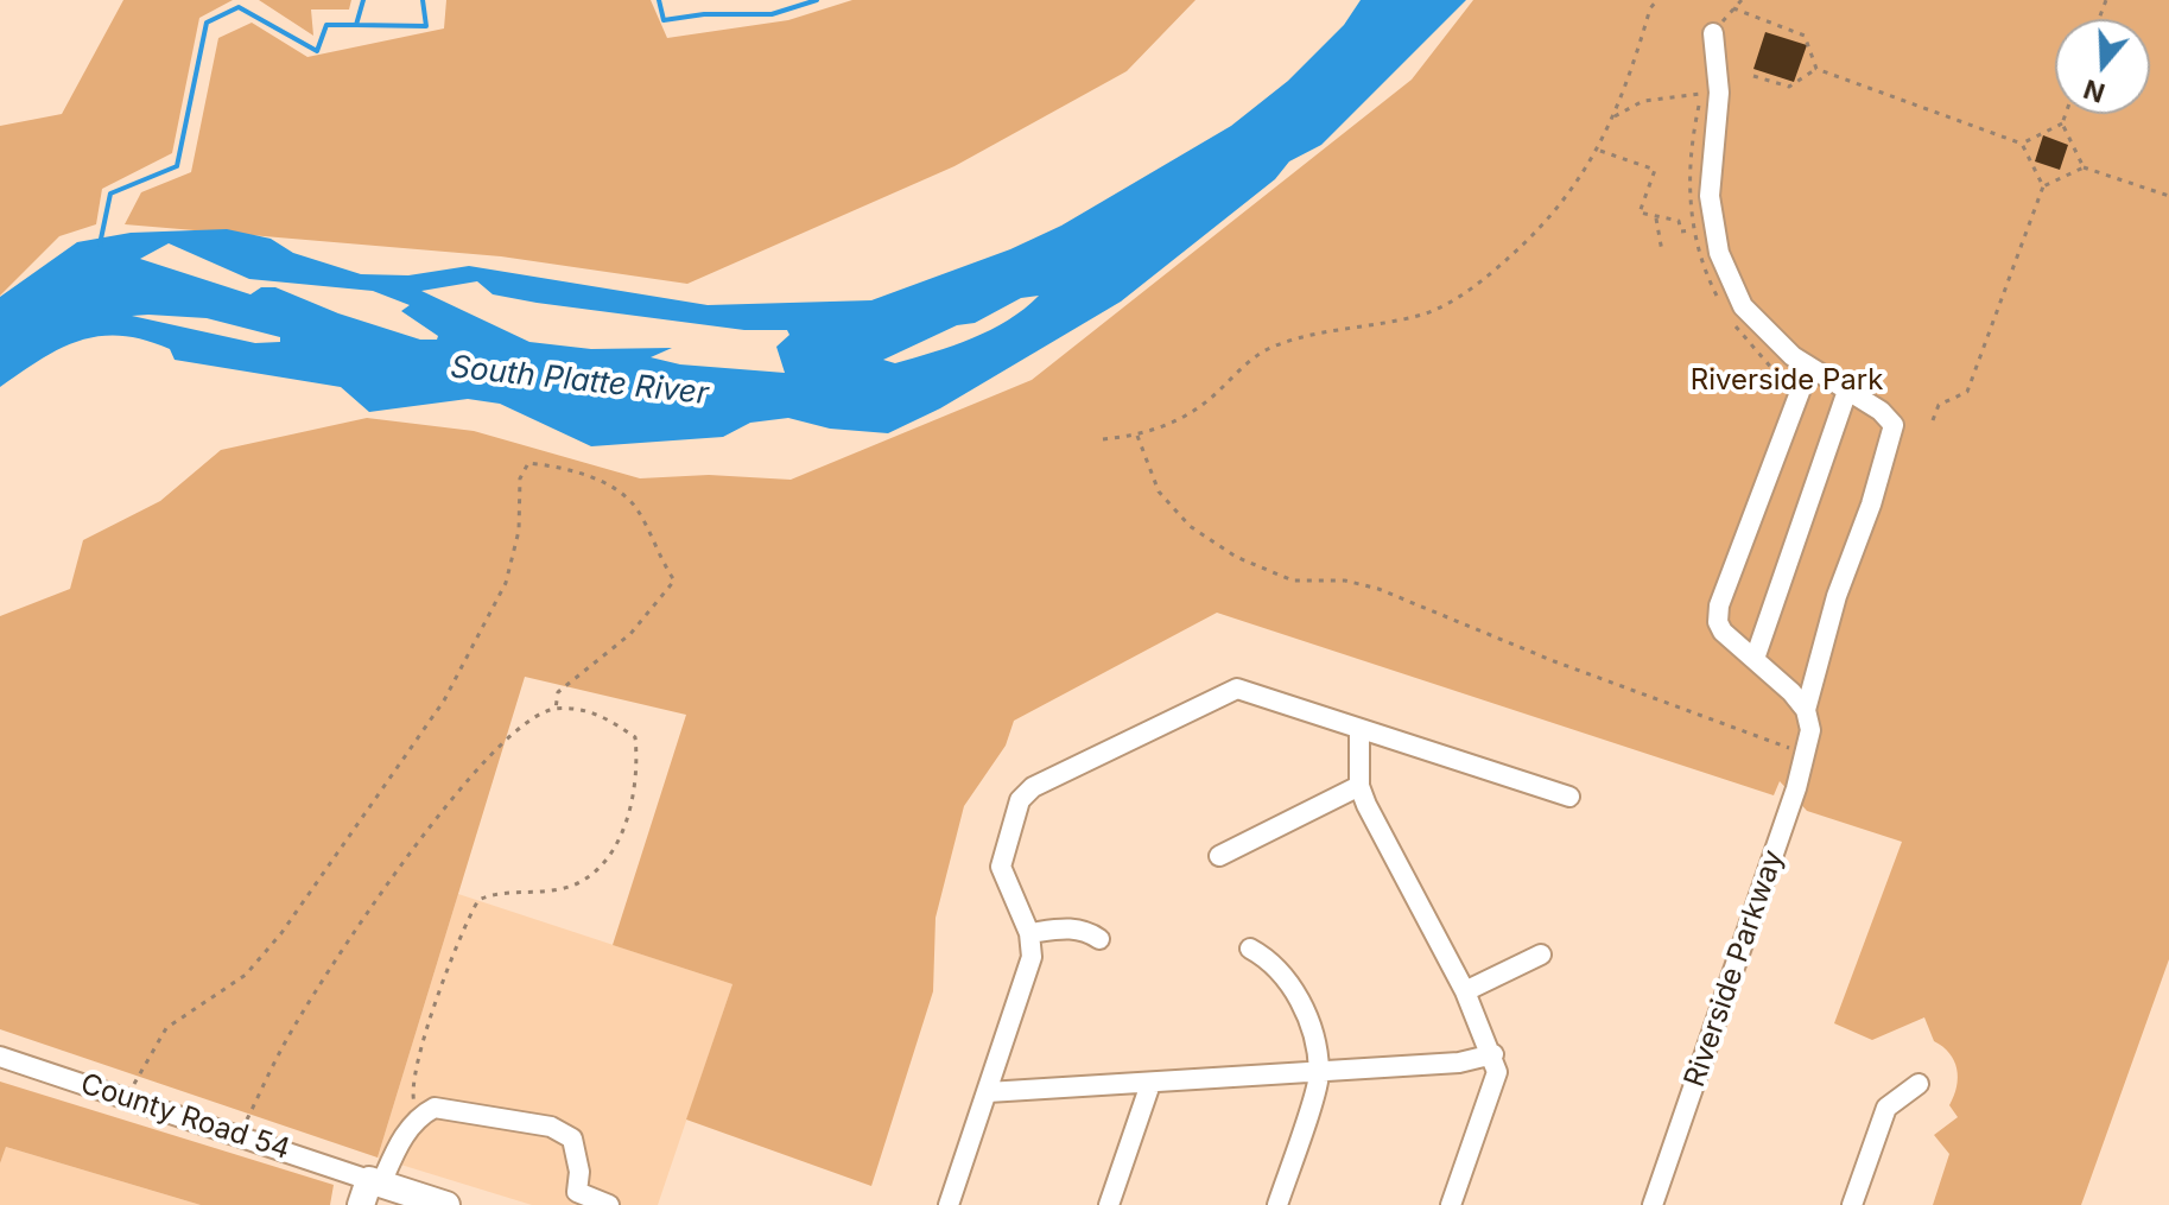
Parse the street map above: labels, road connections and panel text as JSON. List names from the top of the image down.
{
  "streets": {
    "street": ["Riverside Parkway", "County Road 54"]
  },
  "water": ["South Platte River"],
  "parks": ["Riverside Park"],
  "north": "bottom"
}
